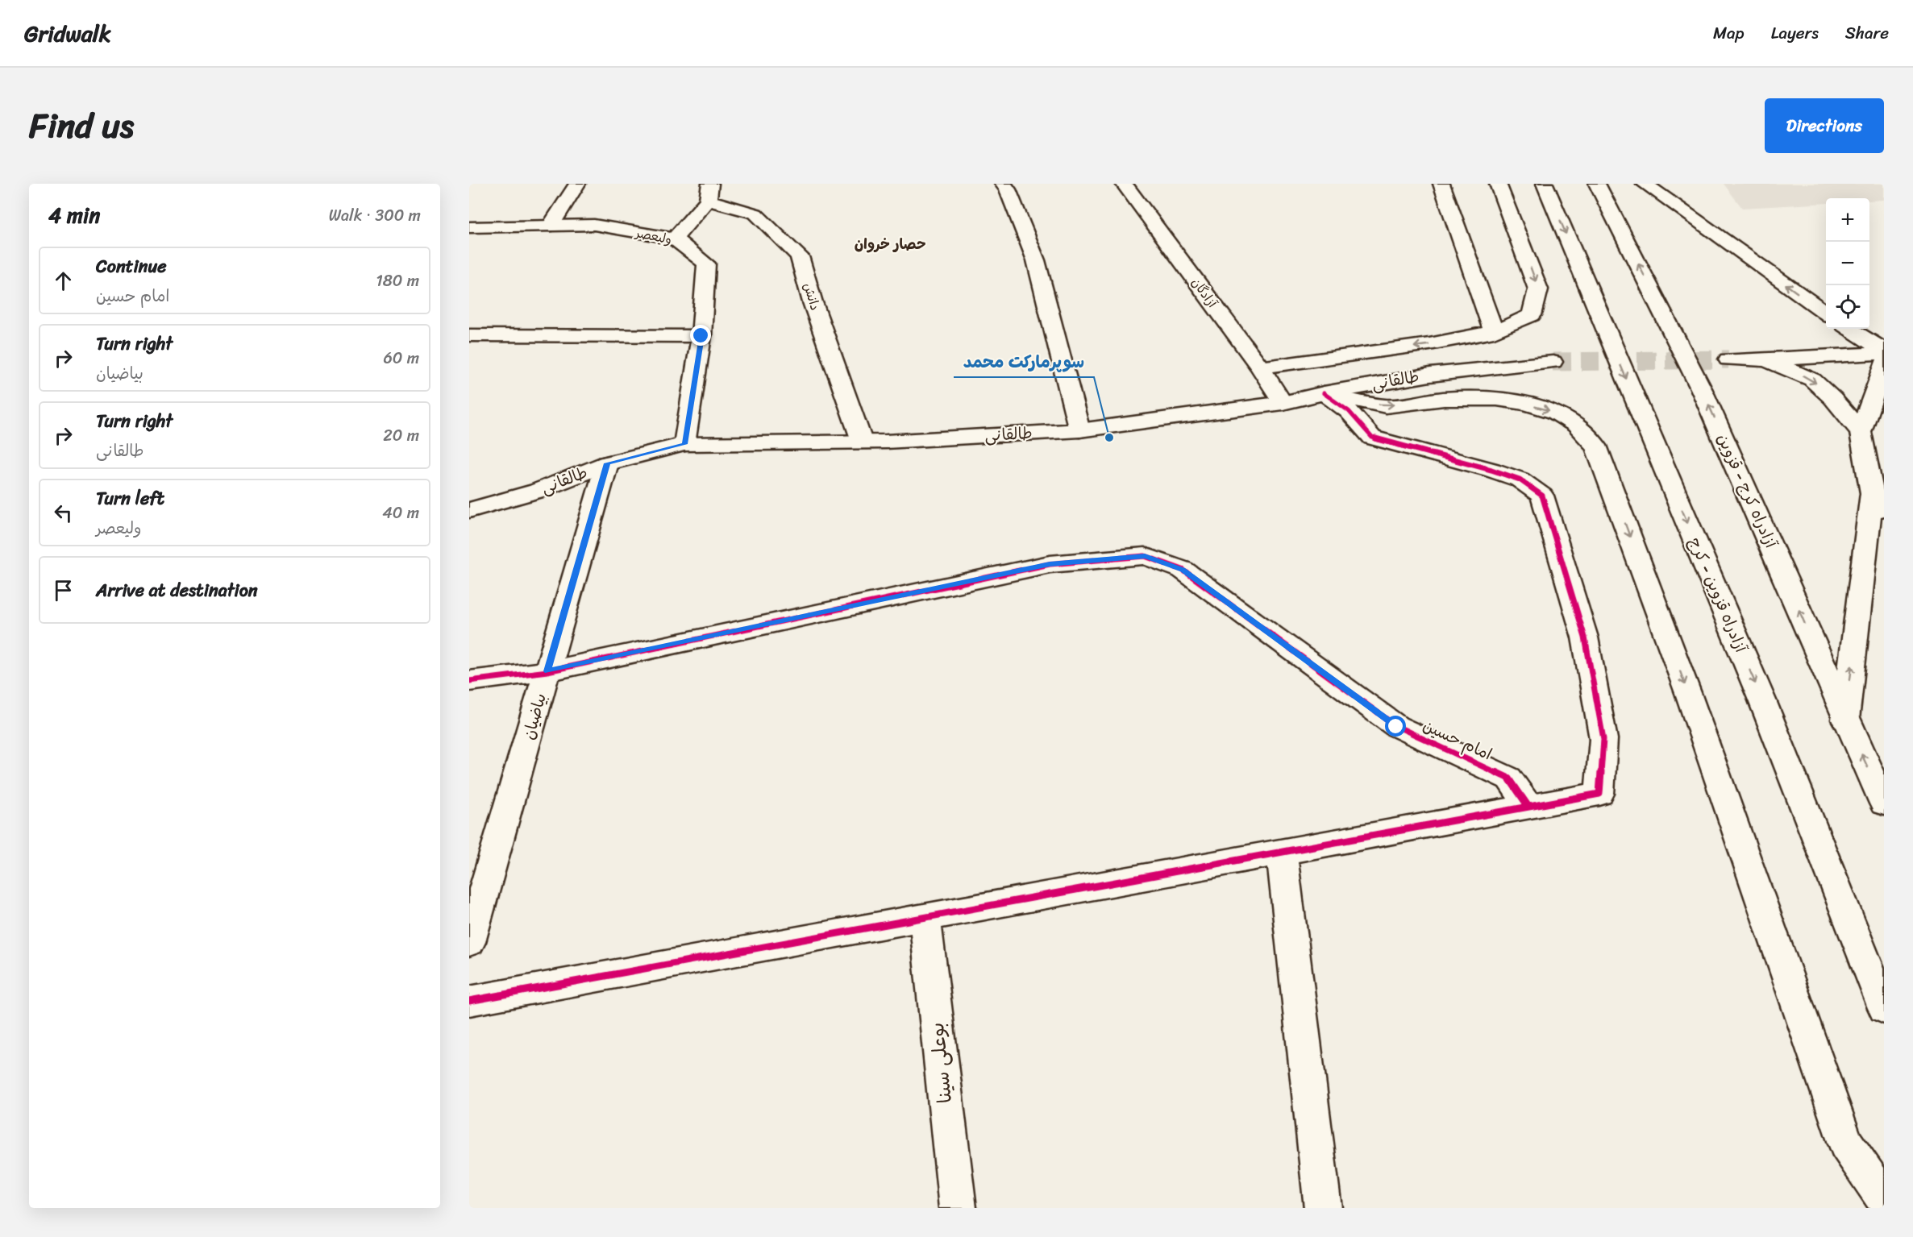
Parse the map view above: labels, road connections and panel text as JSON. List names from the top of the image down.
{
  "streets": {
    "main road": [
      "ولیعصر",
      "آزادگان",
      "دانش",
      "طالقانی",
      "آزادراه کرج - قزوین",
      "آزادراه قزوین - کرج",
      "بیاضیان",
      "امام حسین",
      "بوعلی سینا"
    ]
  },
  "crossings": [
    ["ولیعصر", "طالقانی"],
    ["آزادگان", "طالقانی"],
    ["دانش", "طالقانی"],
    ["طالقانی", "بیاضیان"],
    ["بیاضیان", "امام حسین"]
  ],
  "one_way": ["آزادراه کرج - قزوین", "آزادراه قزوین - کرج"],
  "districts": ["حصار خروان"],
  "places": ["سوپرمارکت محمد"],
  "page": {
    "header": "Gridwalk",
    "nav": ["Map", "Layers", "Share"],
    "title": "Find us",
    "buttons": "Directions",
    "heading": ["4 min", "Walk · 300 m"],
    "map_buttons": ["+", "−"],
    "list": [
      ["Continue", "امام حسین", "180 m"],
      ["Turn right", "بیاضیان", "60 m"],
      ["Turn right", "طالقانی", "20 m"],
      ["Turn left", "ولیعصر", "40 m"],
      "Arrive at destination"
    ]
  }
}
